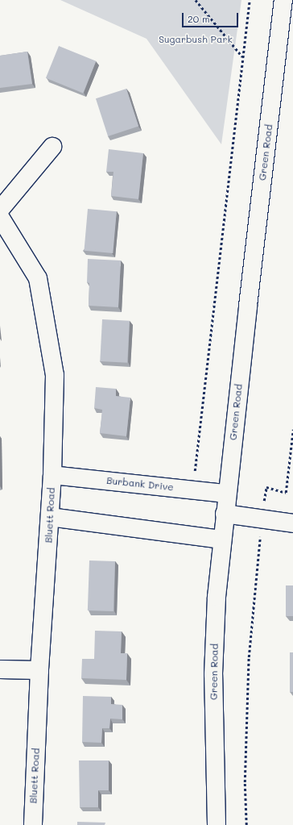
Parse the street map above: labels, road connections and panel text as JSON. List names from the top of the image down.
{
  "streets": {
    "street": ["Green Road", "Burbank Drive", "Bluett Road"]
  },
  "crossings": [
    ["Green Road", "Burbank Drive"],
    ["Burbank Drive", "Bluett Road"]
  ],
  "parks": ["Sugarbush Park"],
  "scale_bar": "20 m"
}
